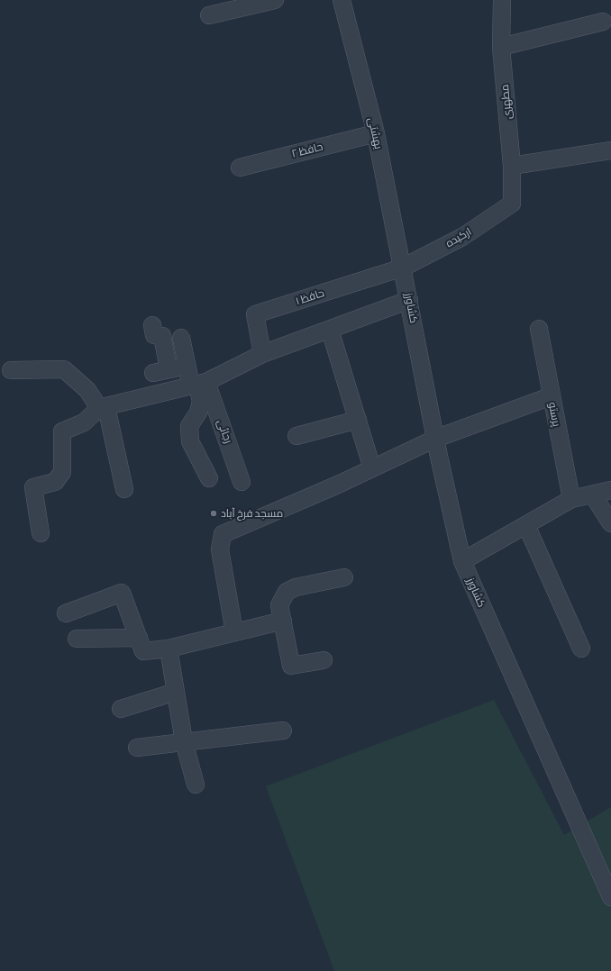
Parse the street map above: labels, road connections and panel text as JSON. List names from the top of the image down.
{
  "streets": {
    "street": [
      "مطهری",
      "بهشتی",
      "حافظ ۲",
      "ارکیده",
      "حافظ ۱",
      "کشاورز",
      "پرستو",
      "رجائی"
    ]
  },
  "crossings": [
    ["مطهری", "ارکیده"],
    ["بهشتی", "حافظ ۲"],
    ["بهشتی", "ارکیده"],
    ["بهشتی", "حافظ ۱"],
    ["بهشتی", "کشاورز"],
    ["ارکیده", "حافظ ۱"],
    ["ارکیده", "کشاورز"],
    ["حافظ ۱", "کشاورز"]
  ],
  "places": ["مسجد فرخ آباد"]
}
